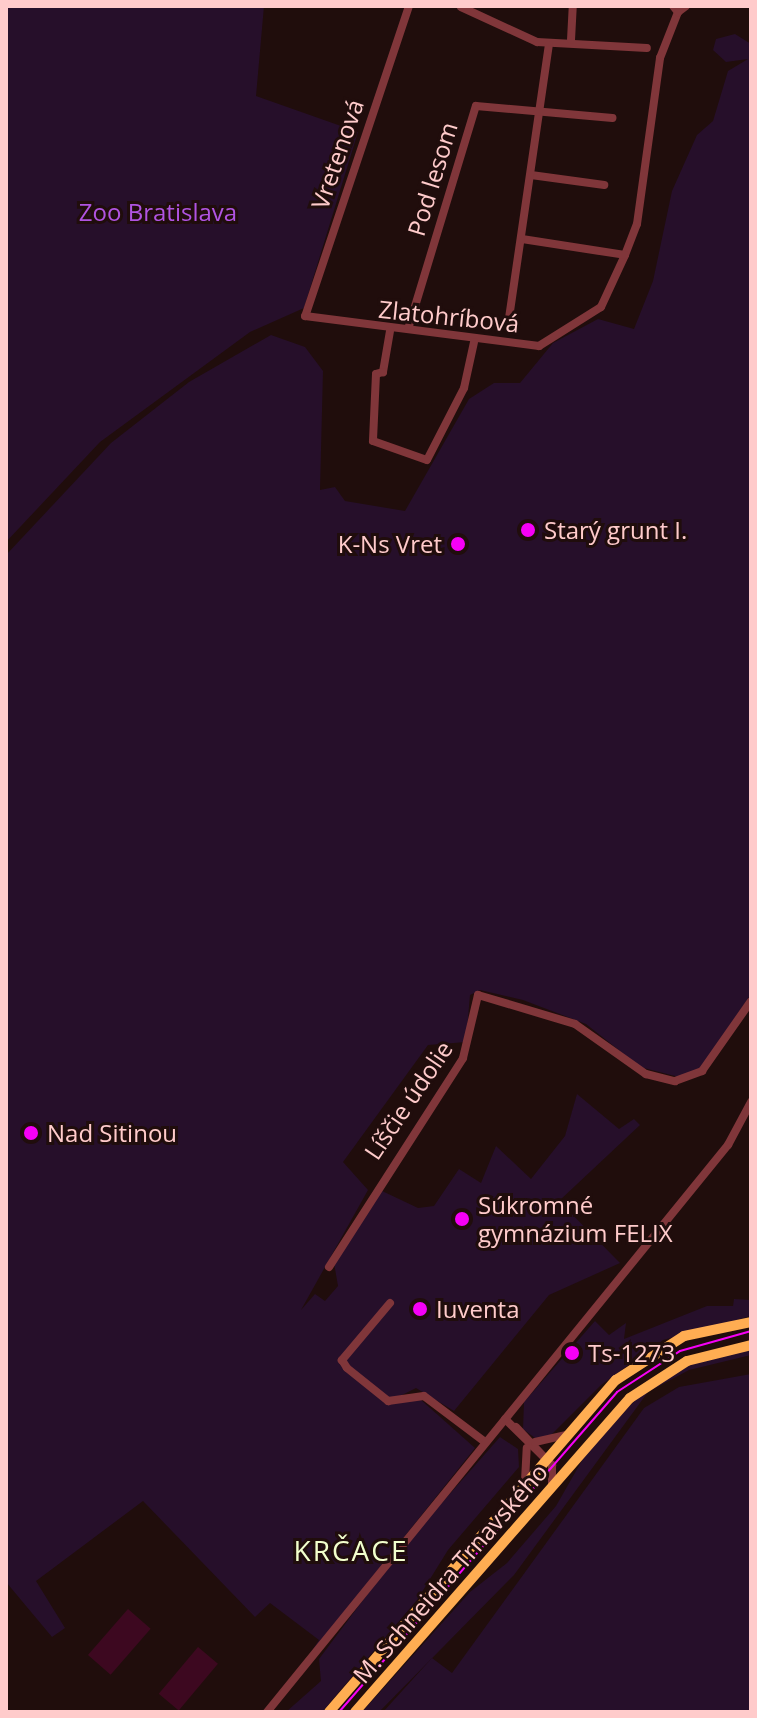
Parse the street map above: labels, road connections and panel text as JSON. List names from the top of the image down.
{
  "streets": {
    "main road": ["M. Schneidra Trnavského"],
    "street": [
      "Vretenová",
      "Pod lesom",
      "Zlatohríbová",
      "Líščie údolie"
    ]
  },
  "crossings": [
    ["Vretenová", "Zlatohríbová"]
  ],
  "districts": ["KRČACE"],
  "parks": ["Zoo Bratislava"],
  "places": [
    "Starý grunt I.",
    "K-Ns Vret",
    "Nad Sitinou",
    "Súkromné gymnázium FELIX",
    "Iuventa",
    "Ts-1273"
  ]
}
